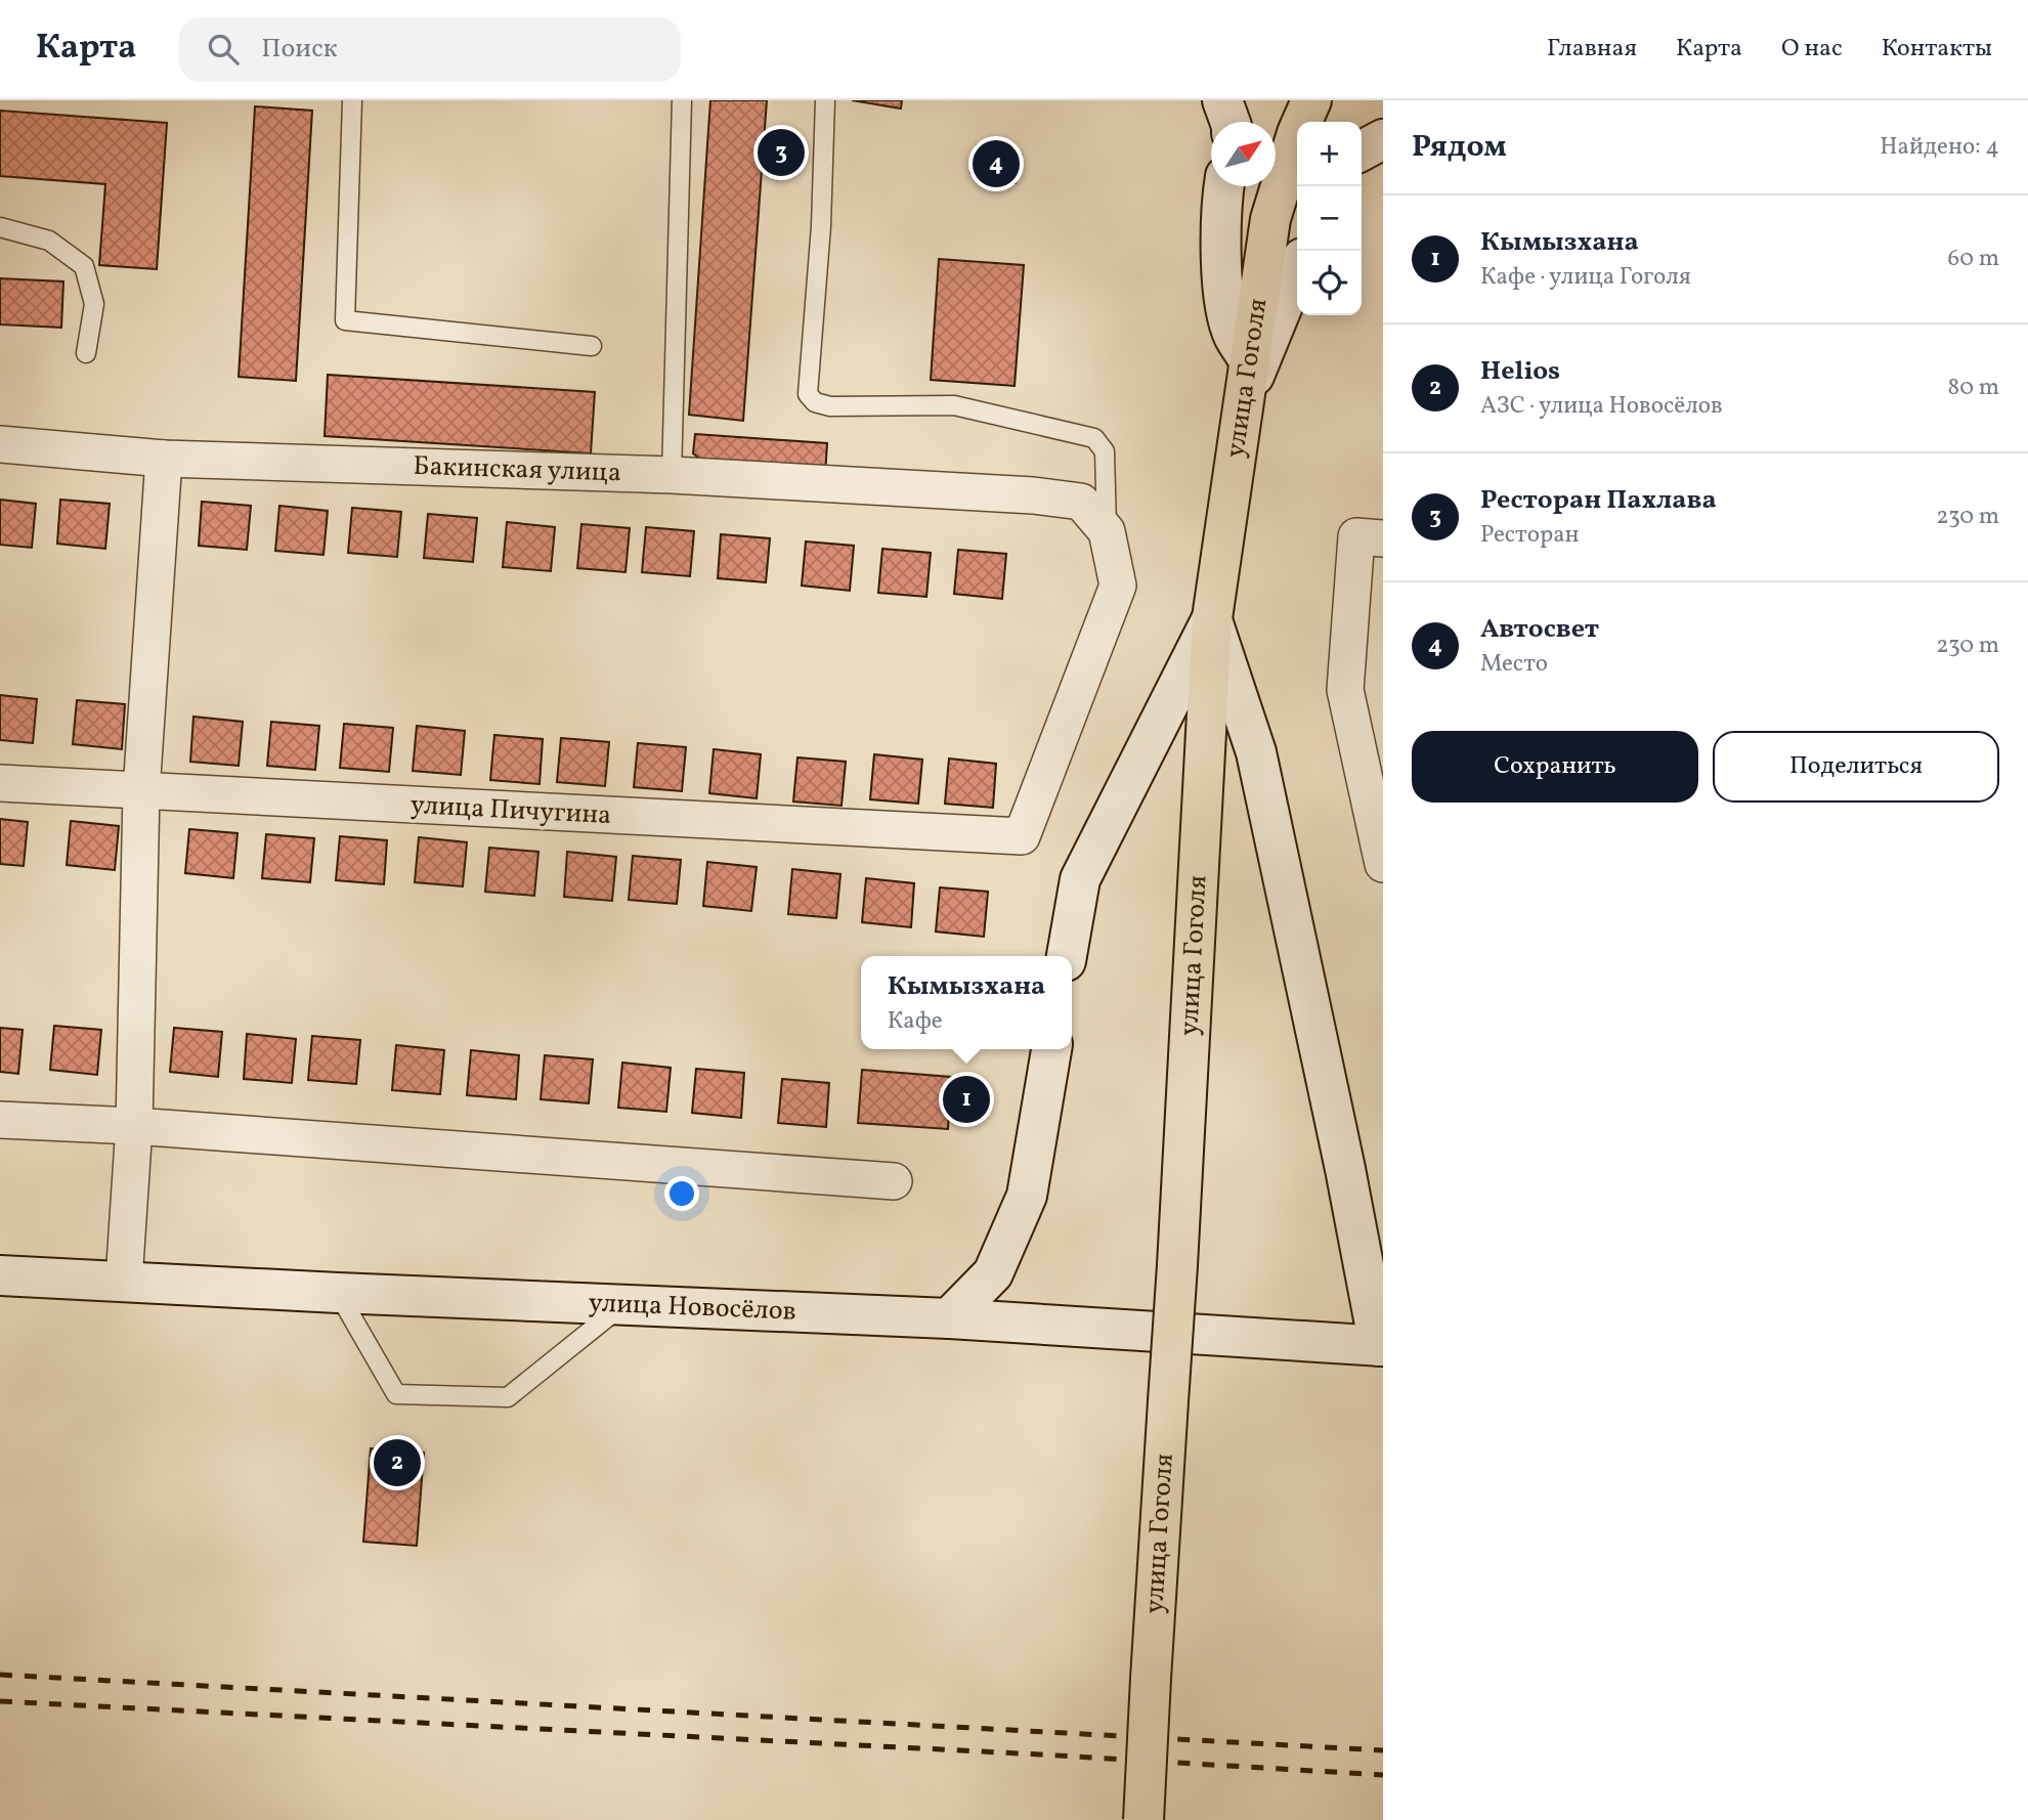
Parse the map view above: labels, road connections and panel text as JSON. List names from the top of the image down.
{
  "streets": {
    "highway": ["улица Гоголя"],
    "street": ["Бакинская улица", "улица Пичугина", "улица Новосёлов"]
  },
  "crossings": [
    ["Бакинская улица", "улица Пичугина"]
  ],
  "north": "top right",
  "page": {
    "header": "Карта",
    "search": "Поиск",
    "nav": [
      "Главная",
      "Карта",
      "О нас",
      "Контакты"
    ],
    "heading": ["Рядом", "Найдено: 4"],
    "map_buttons": ["+", "−"],
    "pins": [
      "3",
      "4",
      "1",
      "2"
    ],
    "list": [
      {
        "mark": "1",
        "name": "Кымызхана",
        "note": "Кафе · улица Гоголя",
        "value": "60 m"
      },
      {
        "mark": "2",
        "name": "Helios",
        "note": "АЗС · улица Новосёлов",
        "value": "80 m"
      },
      {
        "mark": "3",
        "name": "Ресторан Пахлава",
        "note": "Ресторан",
        "value": "230 m"
      },
      {
        "mark": "4",
        "name": "Автосвет",
        "note": "Место",
        "value": "230 m"
      }
    ],
    "buttons": ["Сохранить", "Поделиться"],
    "popup": ["Кымызхана", "Кафе"]
  }
}
